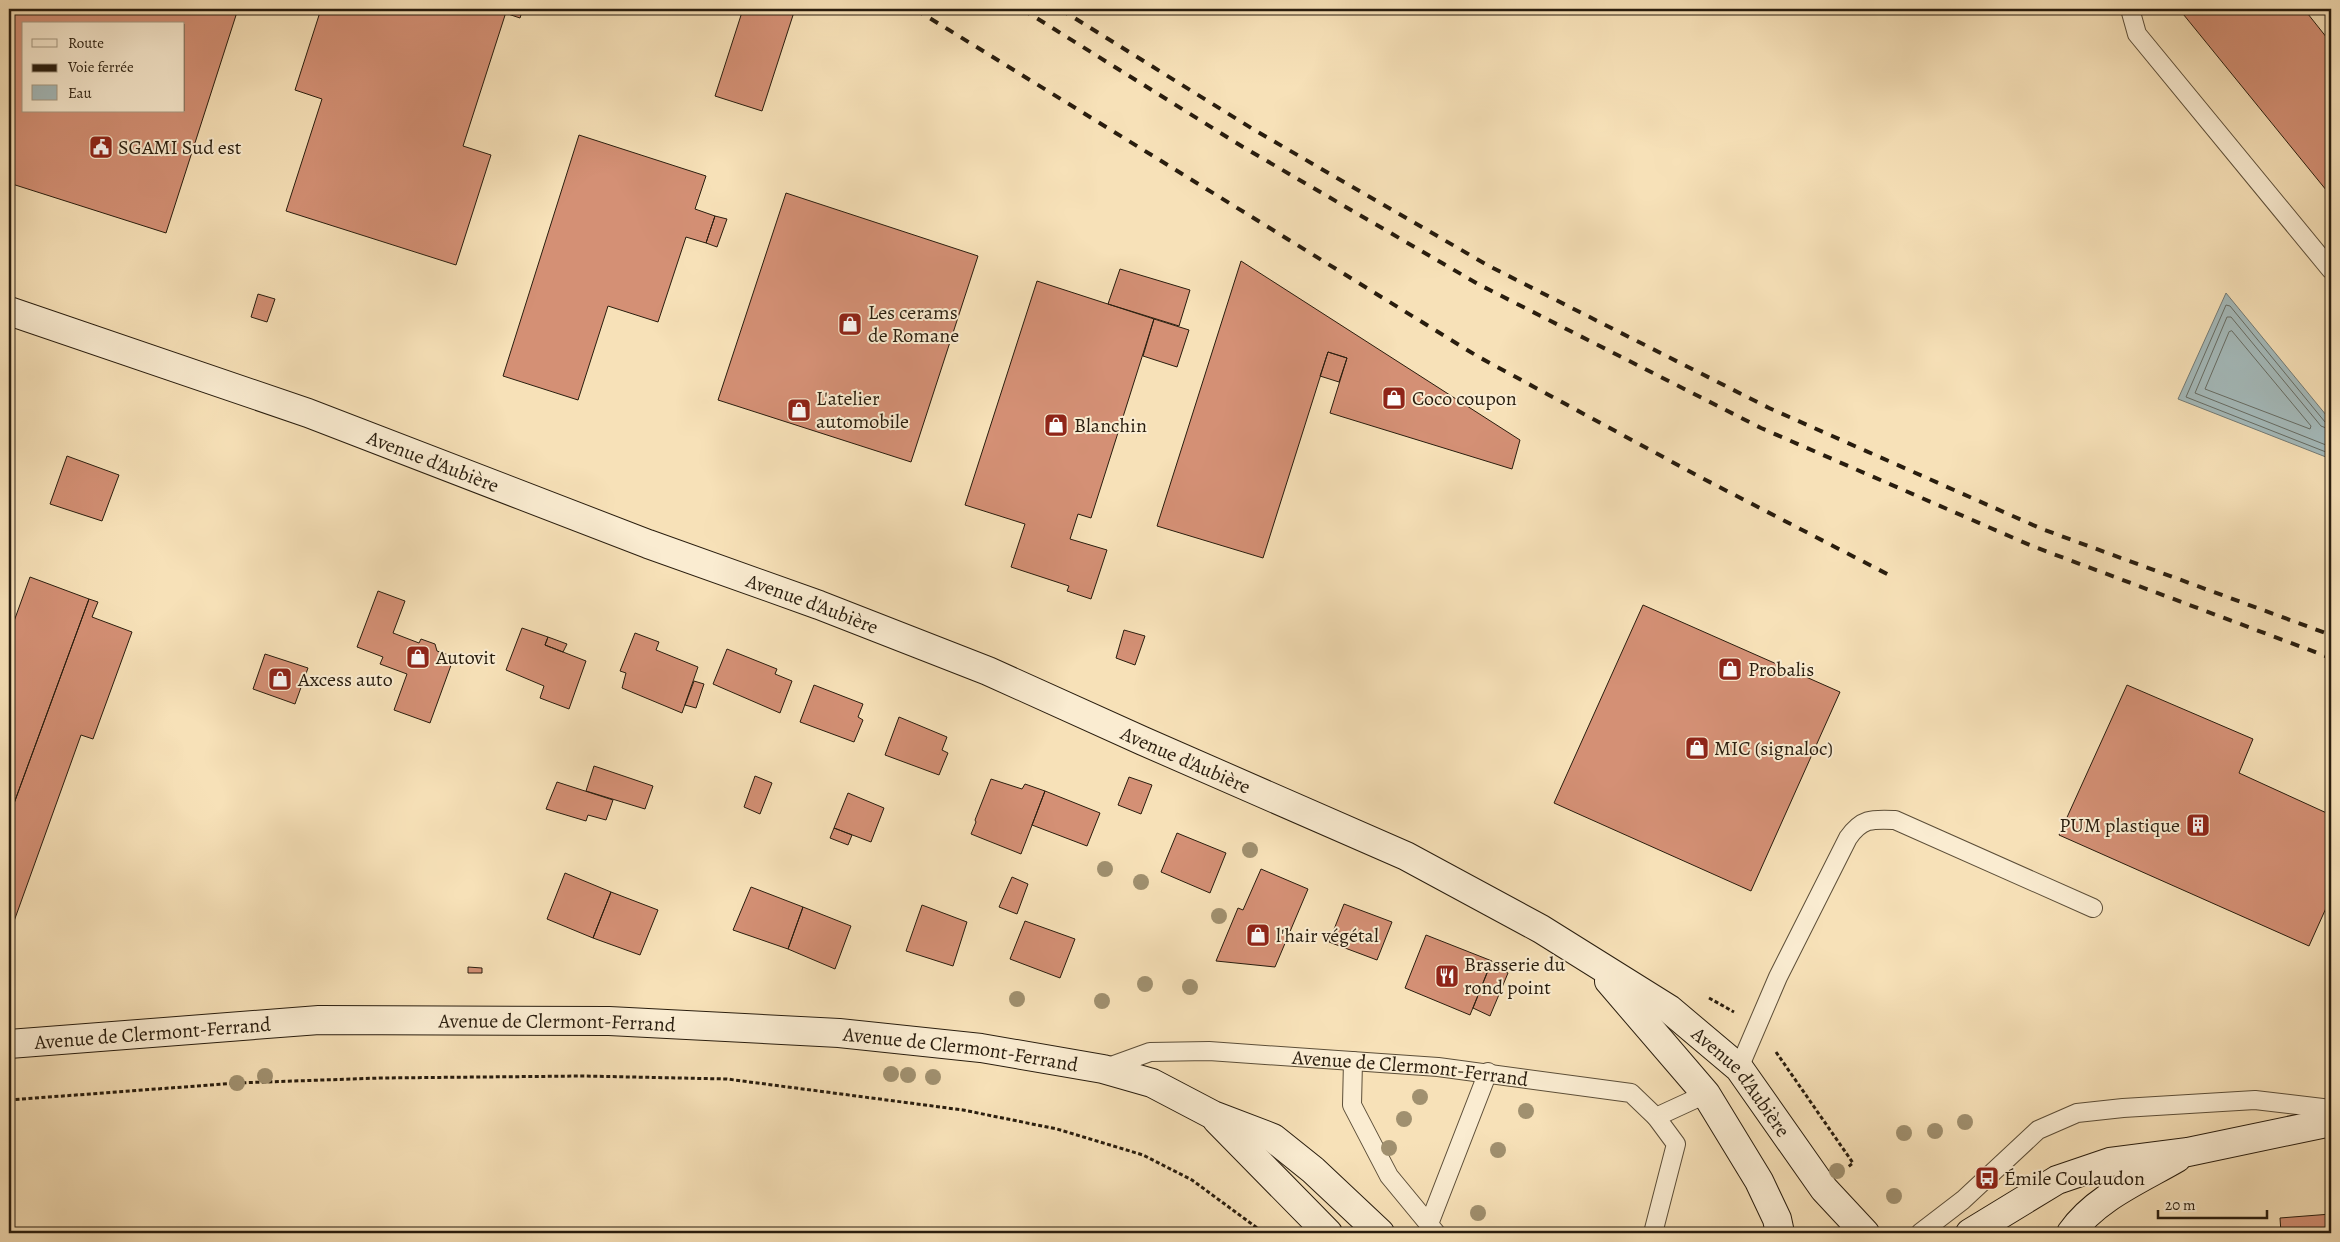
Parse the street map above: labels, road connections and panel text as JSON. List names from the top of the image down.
{
  "streets": {
    "main road": ["Avenue d'Aubière", "Avenue de Clermont-Ferrand"]
  },
  "places": {
    "public building": ["SGAMI Sud est"],
    "shop": [
      "Les cerams de Romane",
      "Coco coupon",
      "L'atelier automobile",
      "Blanchin",
      "Autovit",
      "Probalis",
      "Axcess auto",
      "MIC (signaloc)",
      "l'hair végétal"
    ],
    "building": ["PUM plastique"],
    "restaurant": ["Brasserie du rond point"],
    "bus stop": ["Émile Coulaudon"]
  },
  "legend": ["Route", "Voie ferrée", "Eau"],
  "scale_bar": "20 m"
}
